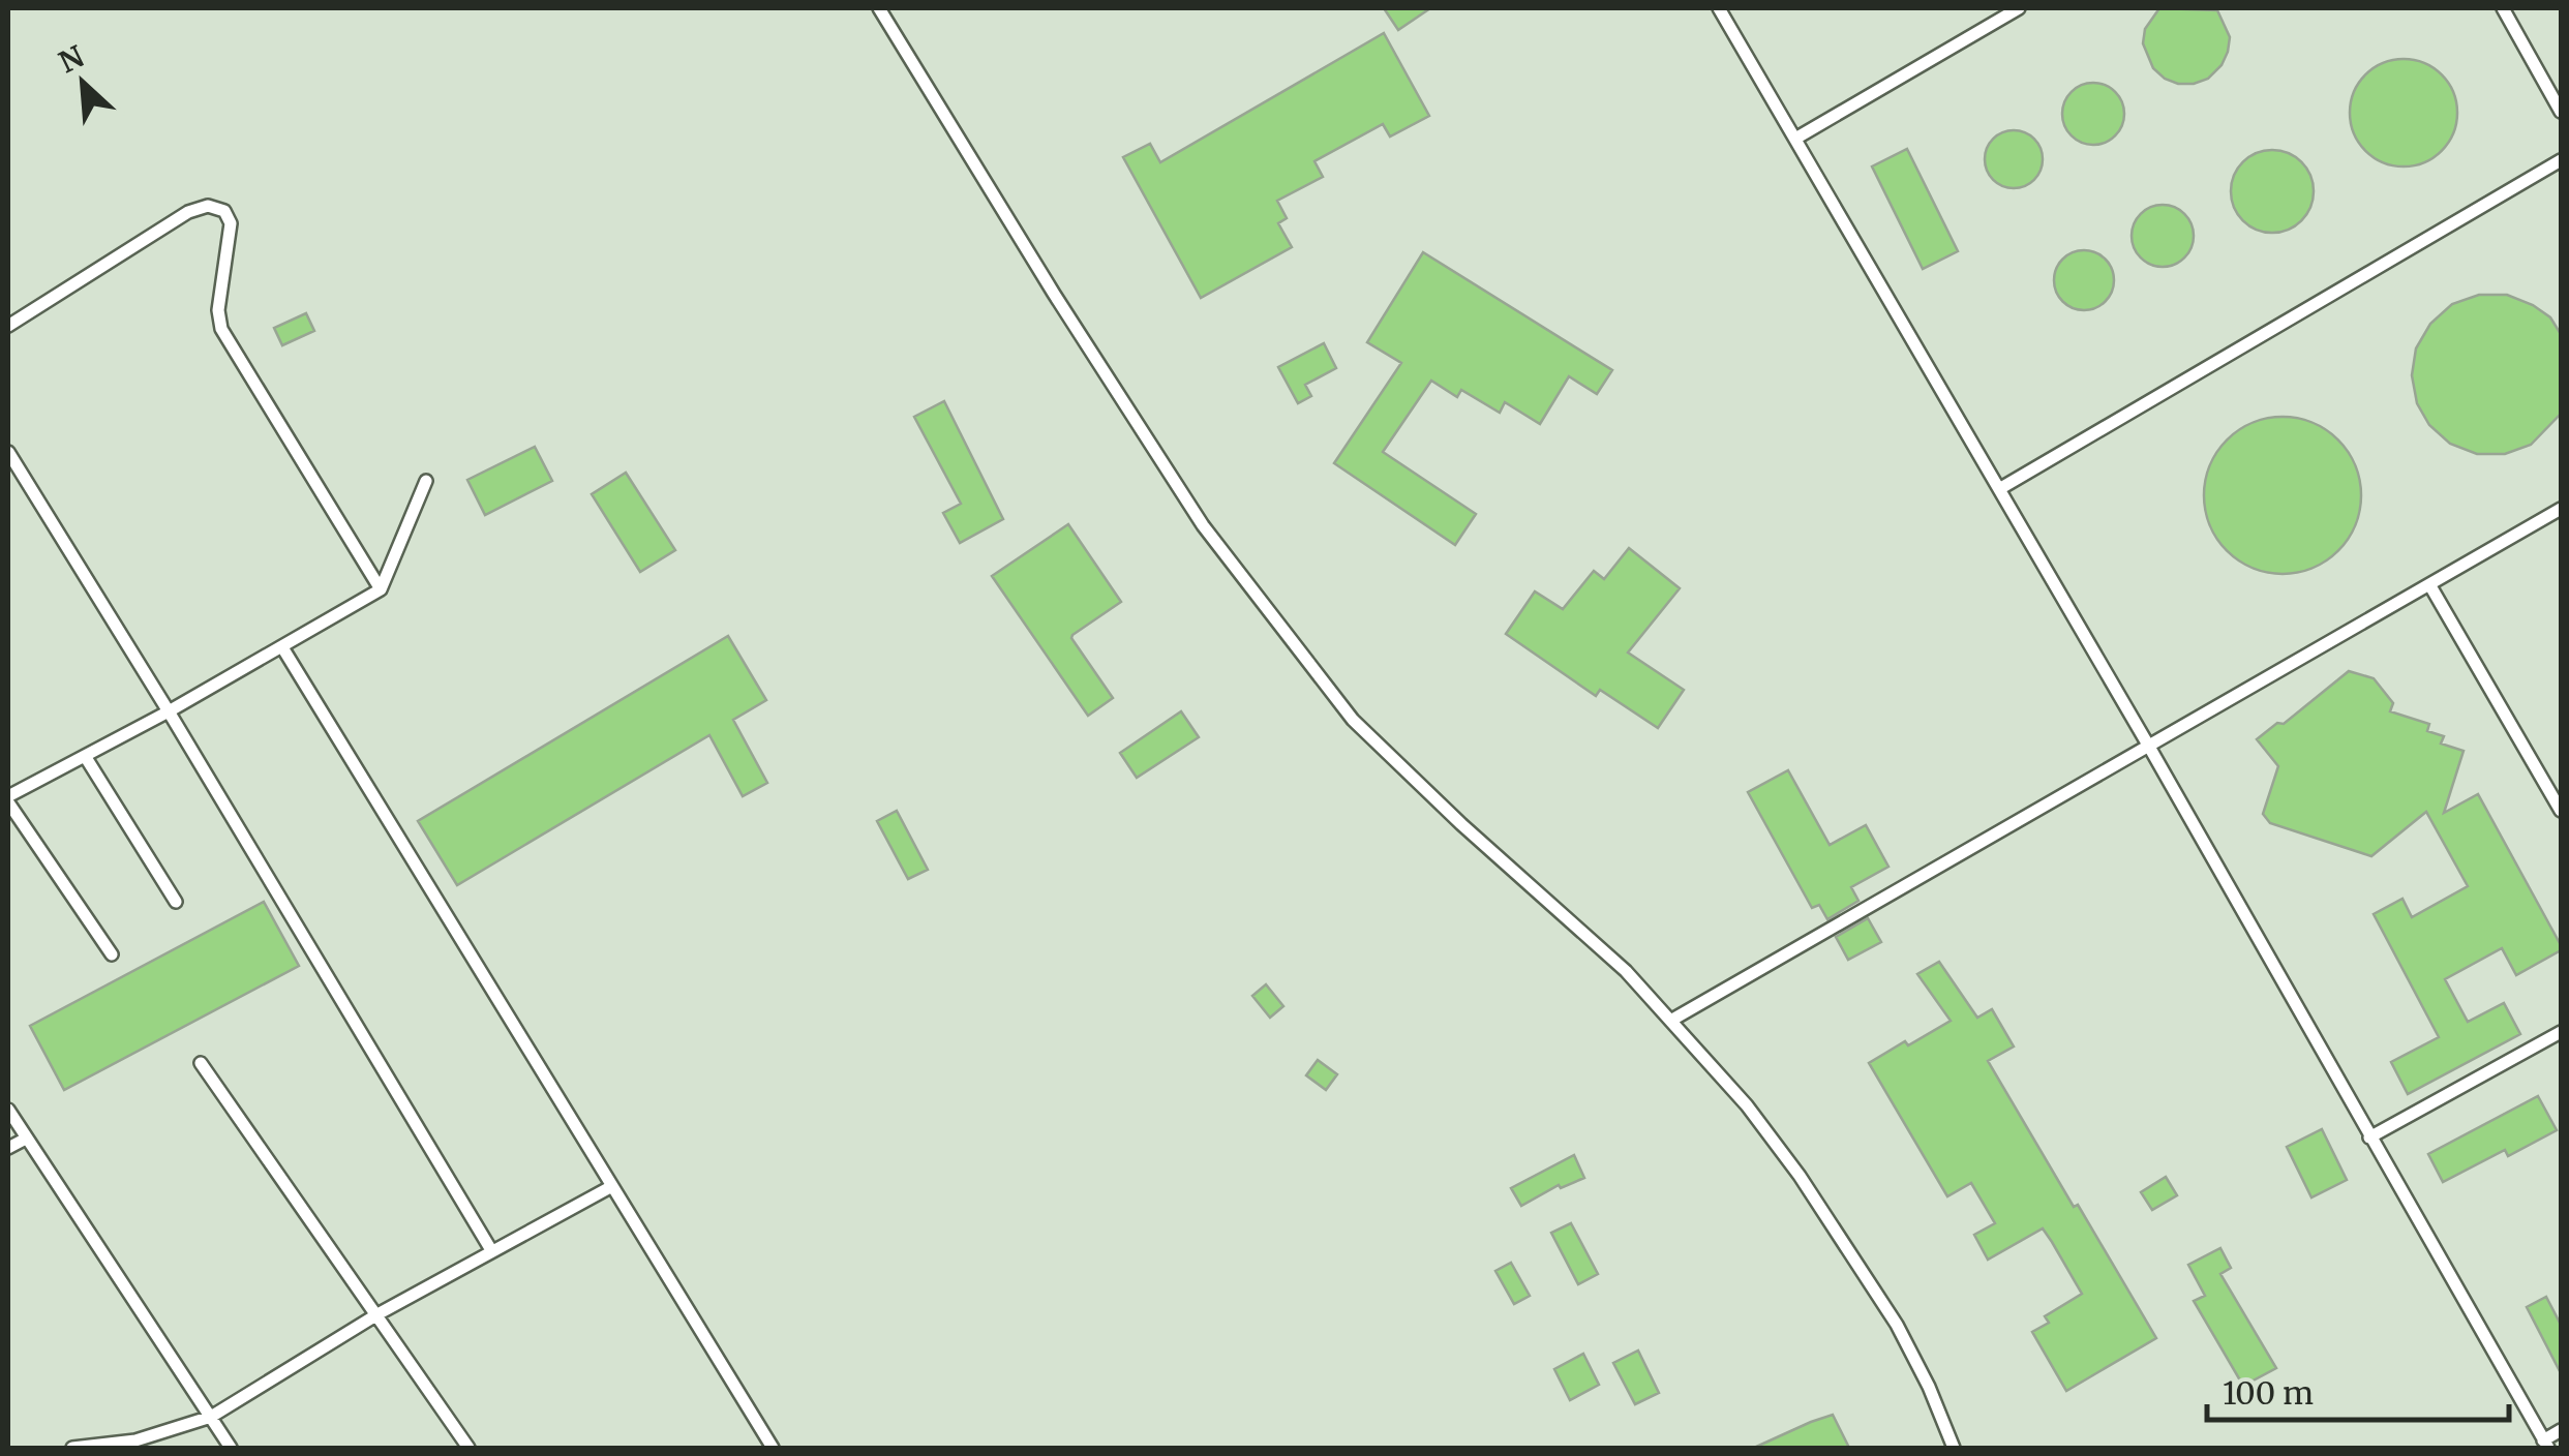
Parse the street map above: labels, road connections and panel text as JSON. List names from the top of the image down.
{
  "scale_bar": "100 m",
  "north": "top left"
}
